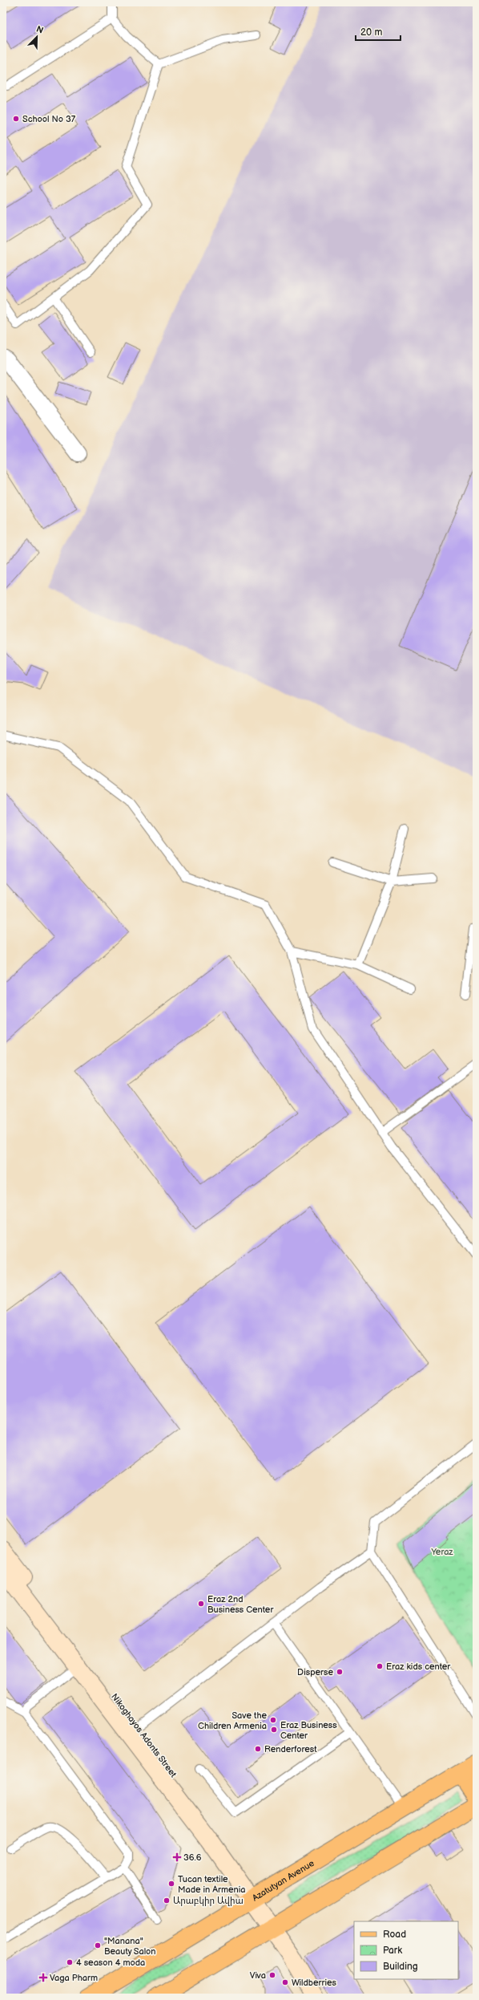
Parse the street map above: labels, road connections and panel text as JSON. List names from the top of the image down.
{
  "streets": {
    "main road": ["Azatutyan Avenue"],
    "street": ["Nikoghayos Adonts Street"]
  },
  "crossings": [
    ["Nikoghayos Adonts Street", "Azatutyan Avenue"]
  ],
  "parks": ["Yeraz"],
  "places": {
    "other": [
      "School No 37",
      "Eraz 2nd Business Center",
      "Eraz kids center",
      "Disperse",
      "Save the Children Armenia",
      "Eraz Business Center",
      "Renderforest",
      "Tucan textile Made in Armenia",
      "Արաբկիր Ավիա",
      "\"Manana\" Beauty Salon",
      "4 season 4 moda",
      "Viva",
      "Wildberries"
    ],
    "health": ["36.6", "Vaga Pharm"]
  },
  "legend": ["Road", "Park", "Building"],
  "scale_bar": "20 m",
  "north": "top right"
}
